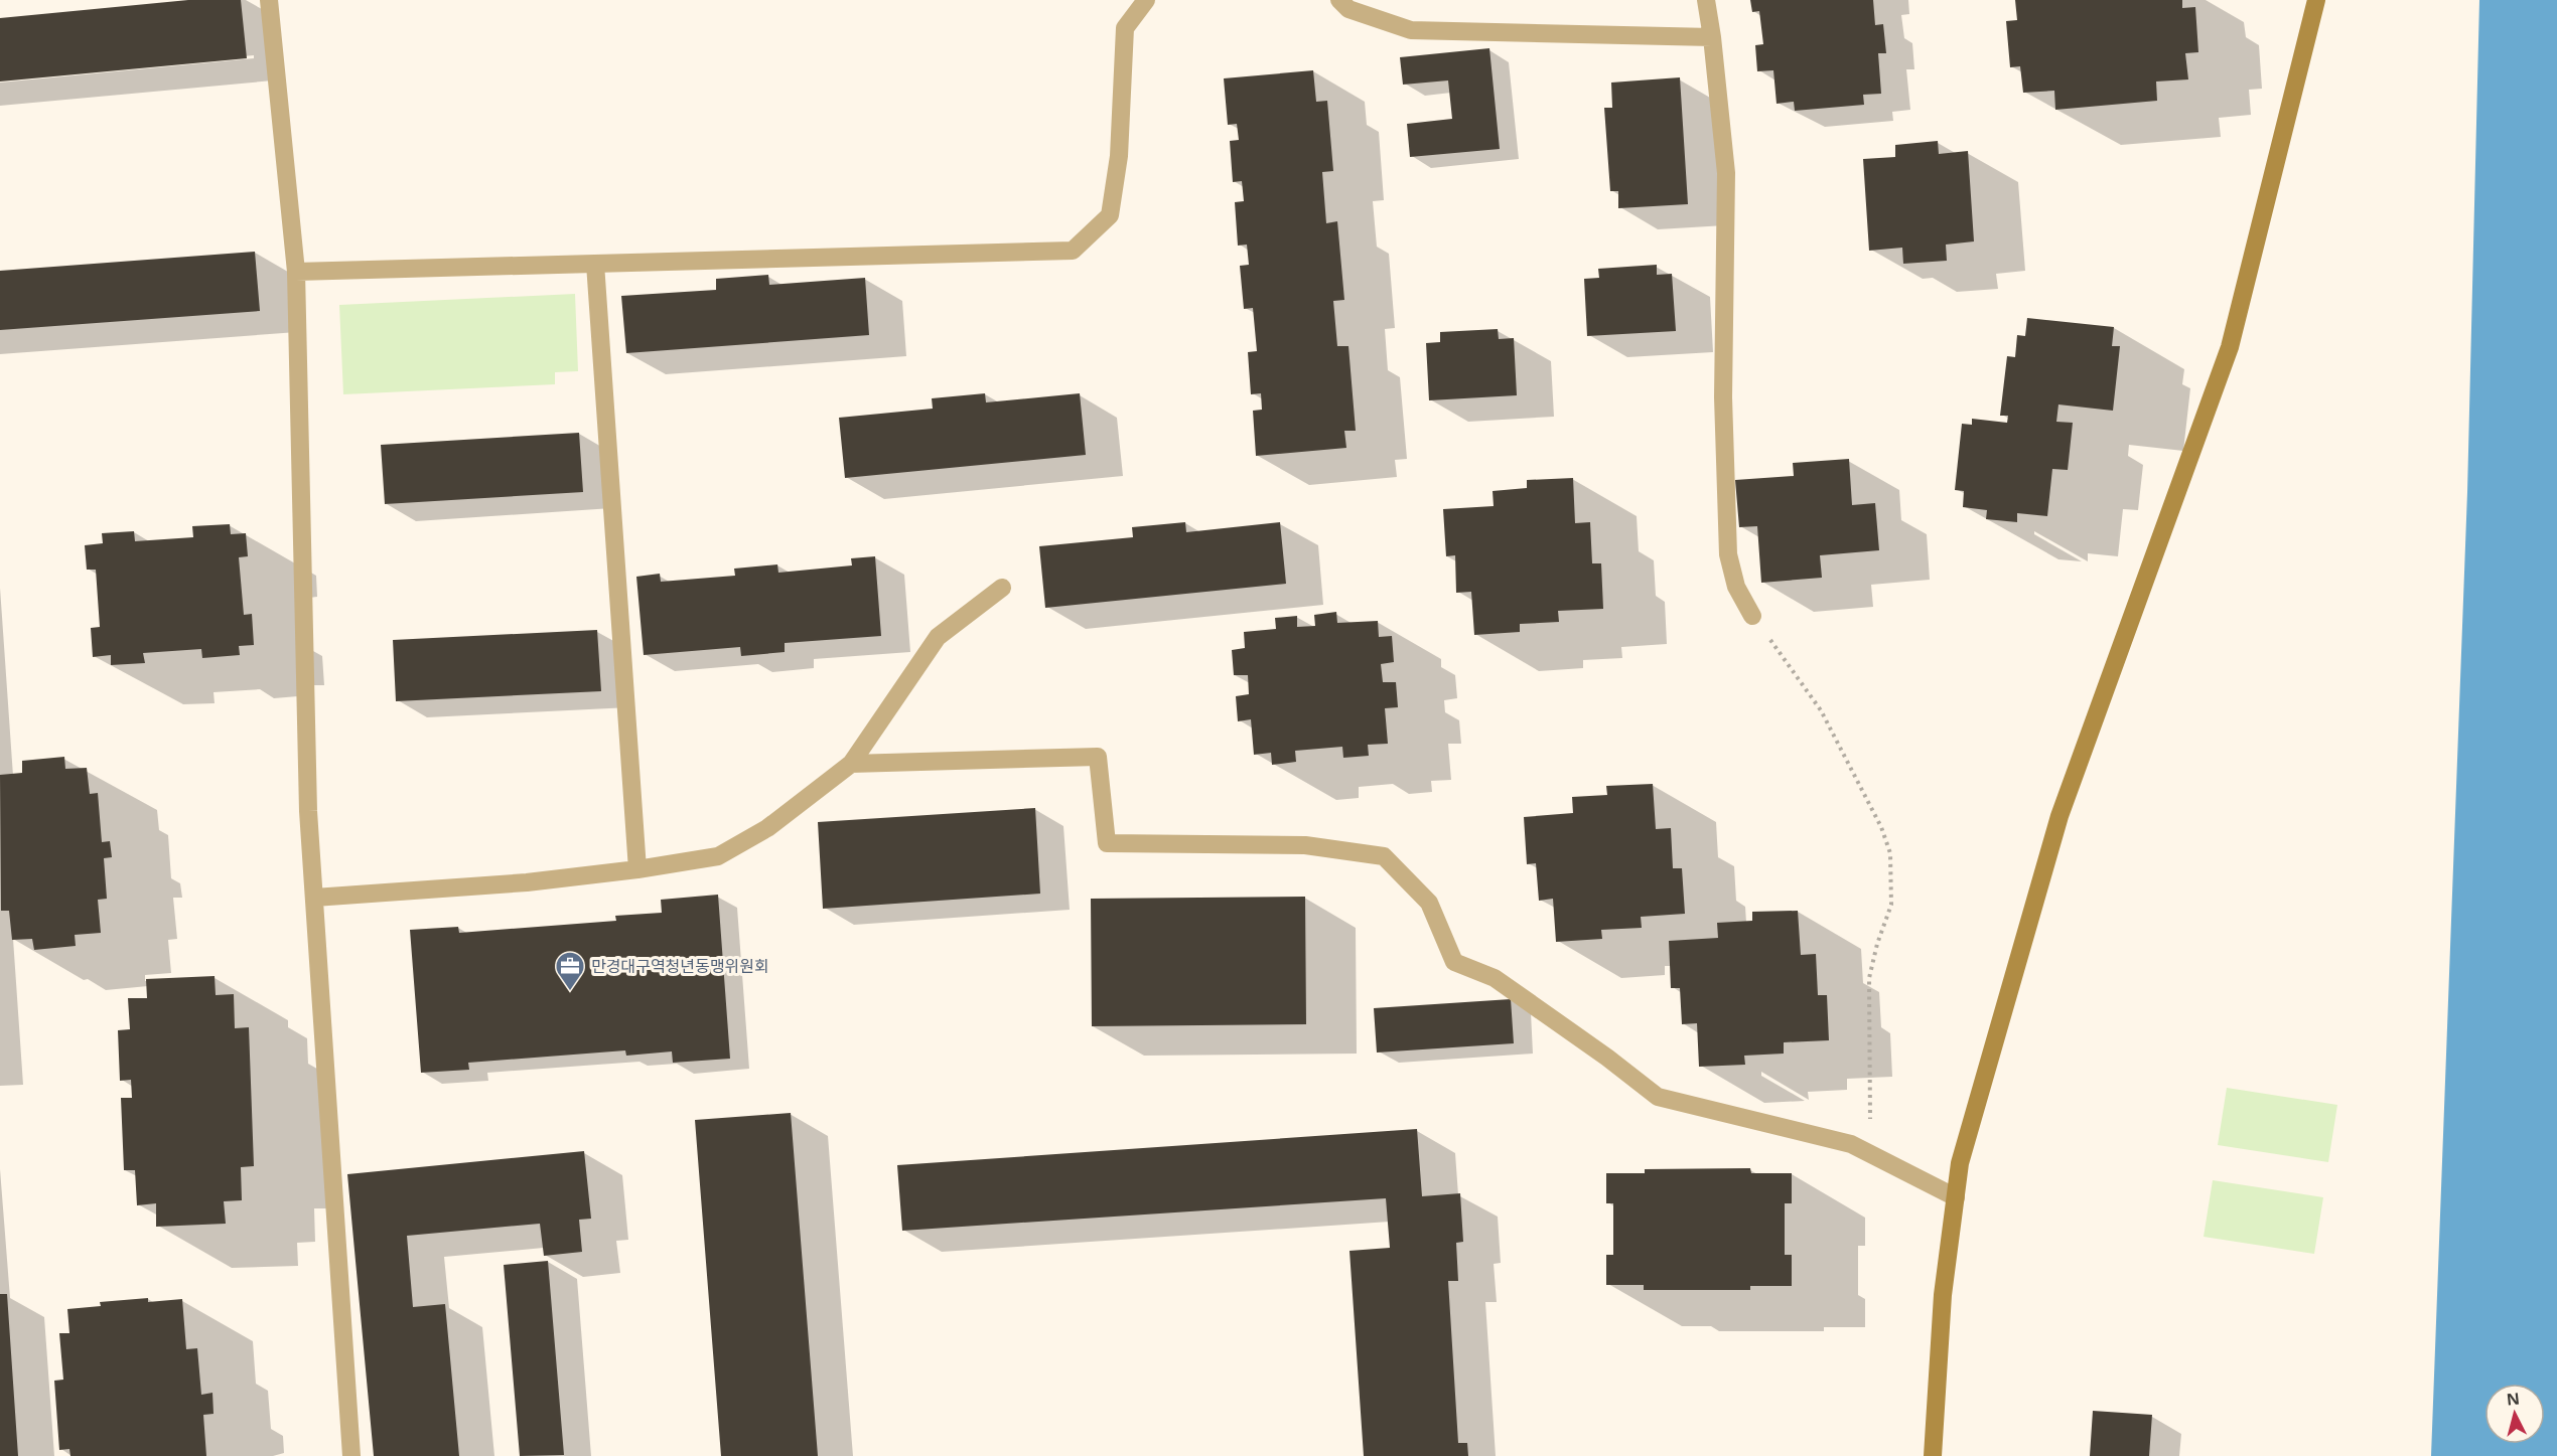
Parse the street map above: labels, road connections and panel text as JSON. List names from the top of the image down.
{
  "places": {
    "office": ["만경대구역청년동맹위원회"]
  },
  "north": "top"
}
